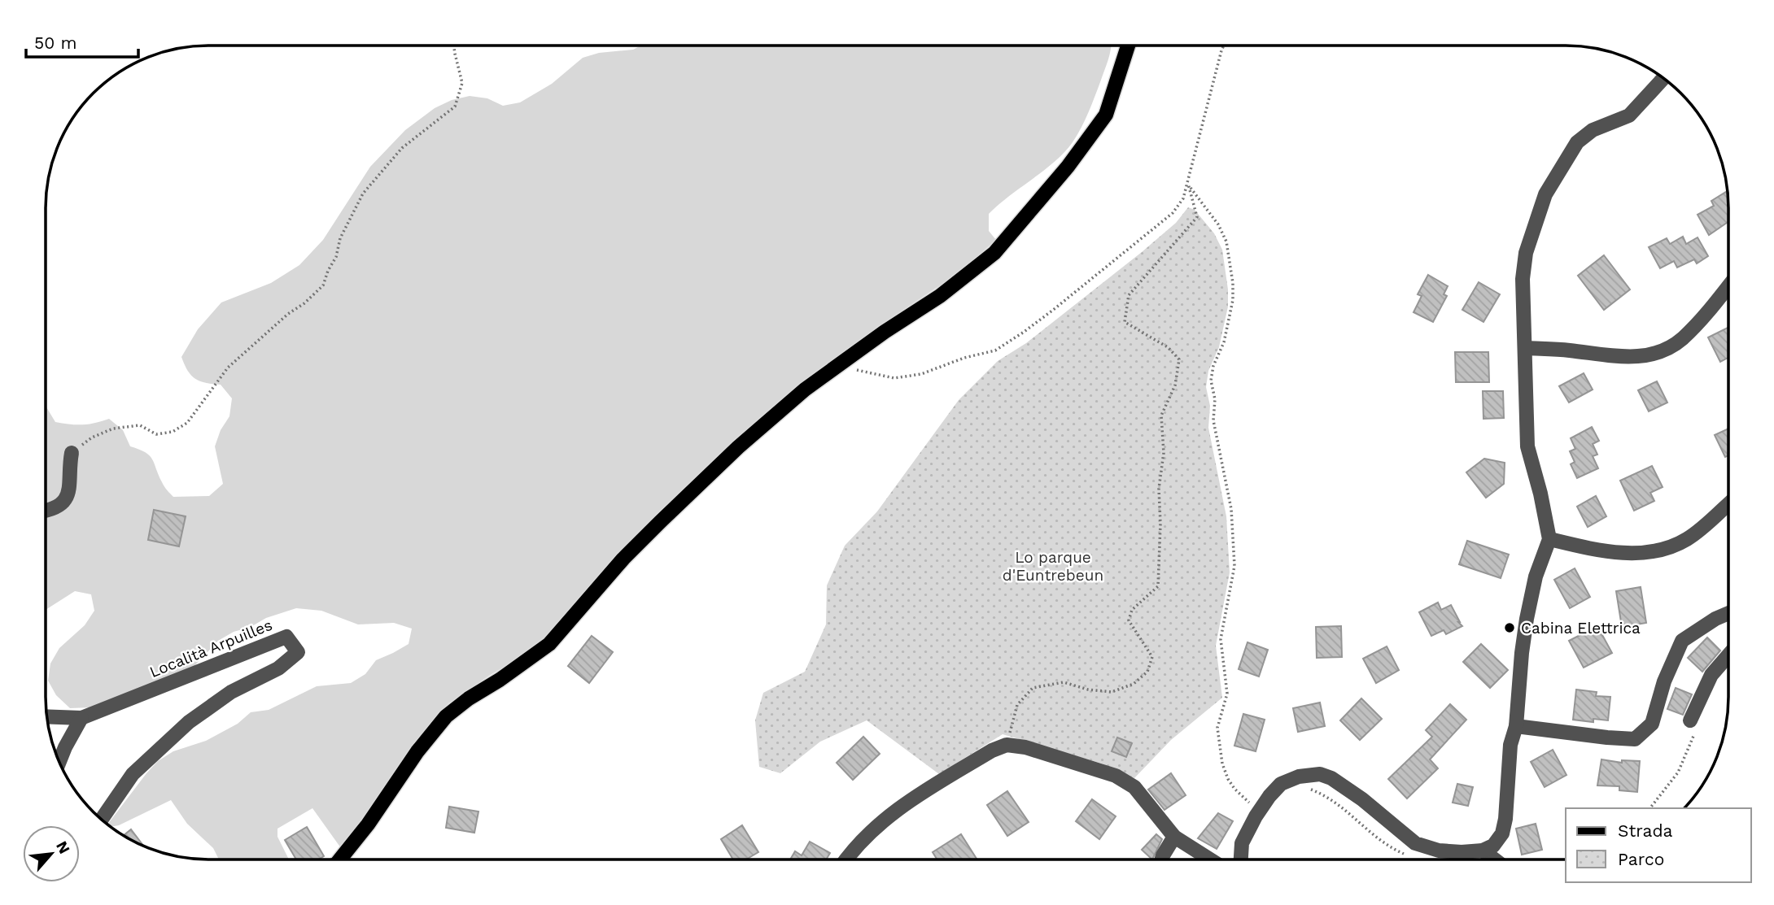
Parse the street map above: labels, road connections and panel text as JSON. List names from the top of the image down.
{
  "streets": {
    "street": ["Località Arpuilles"]
  },
  "parks": ["Lo parque d'Euntrebeun"],
  "places": ["Cabina Elettrica"],
  "legend": ["Strada", "Parco"],
  "scale_bar": "50 m",
  "north": "top right"
}
